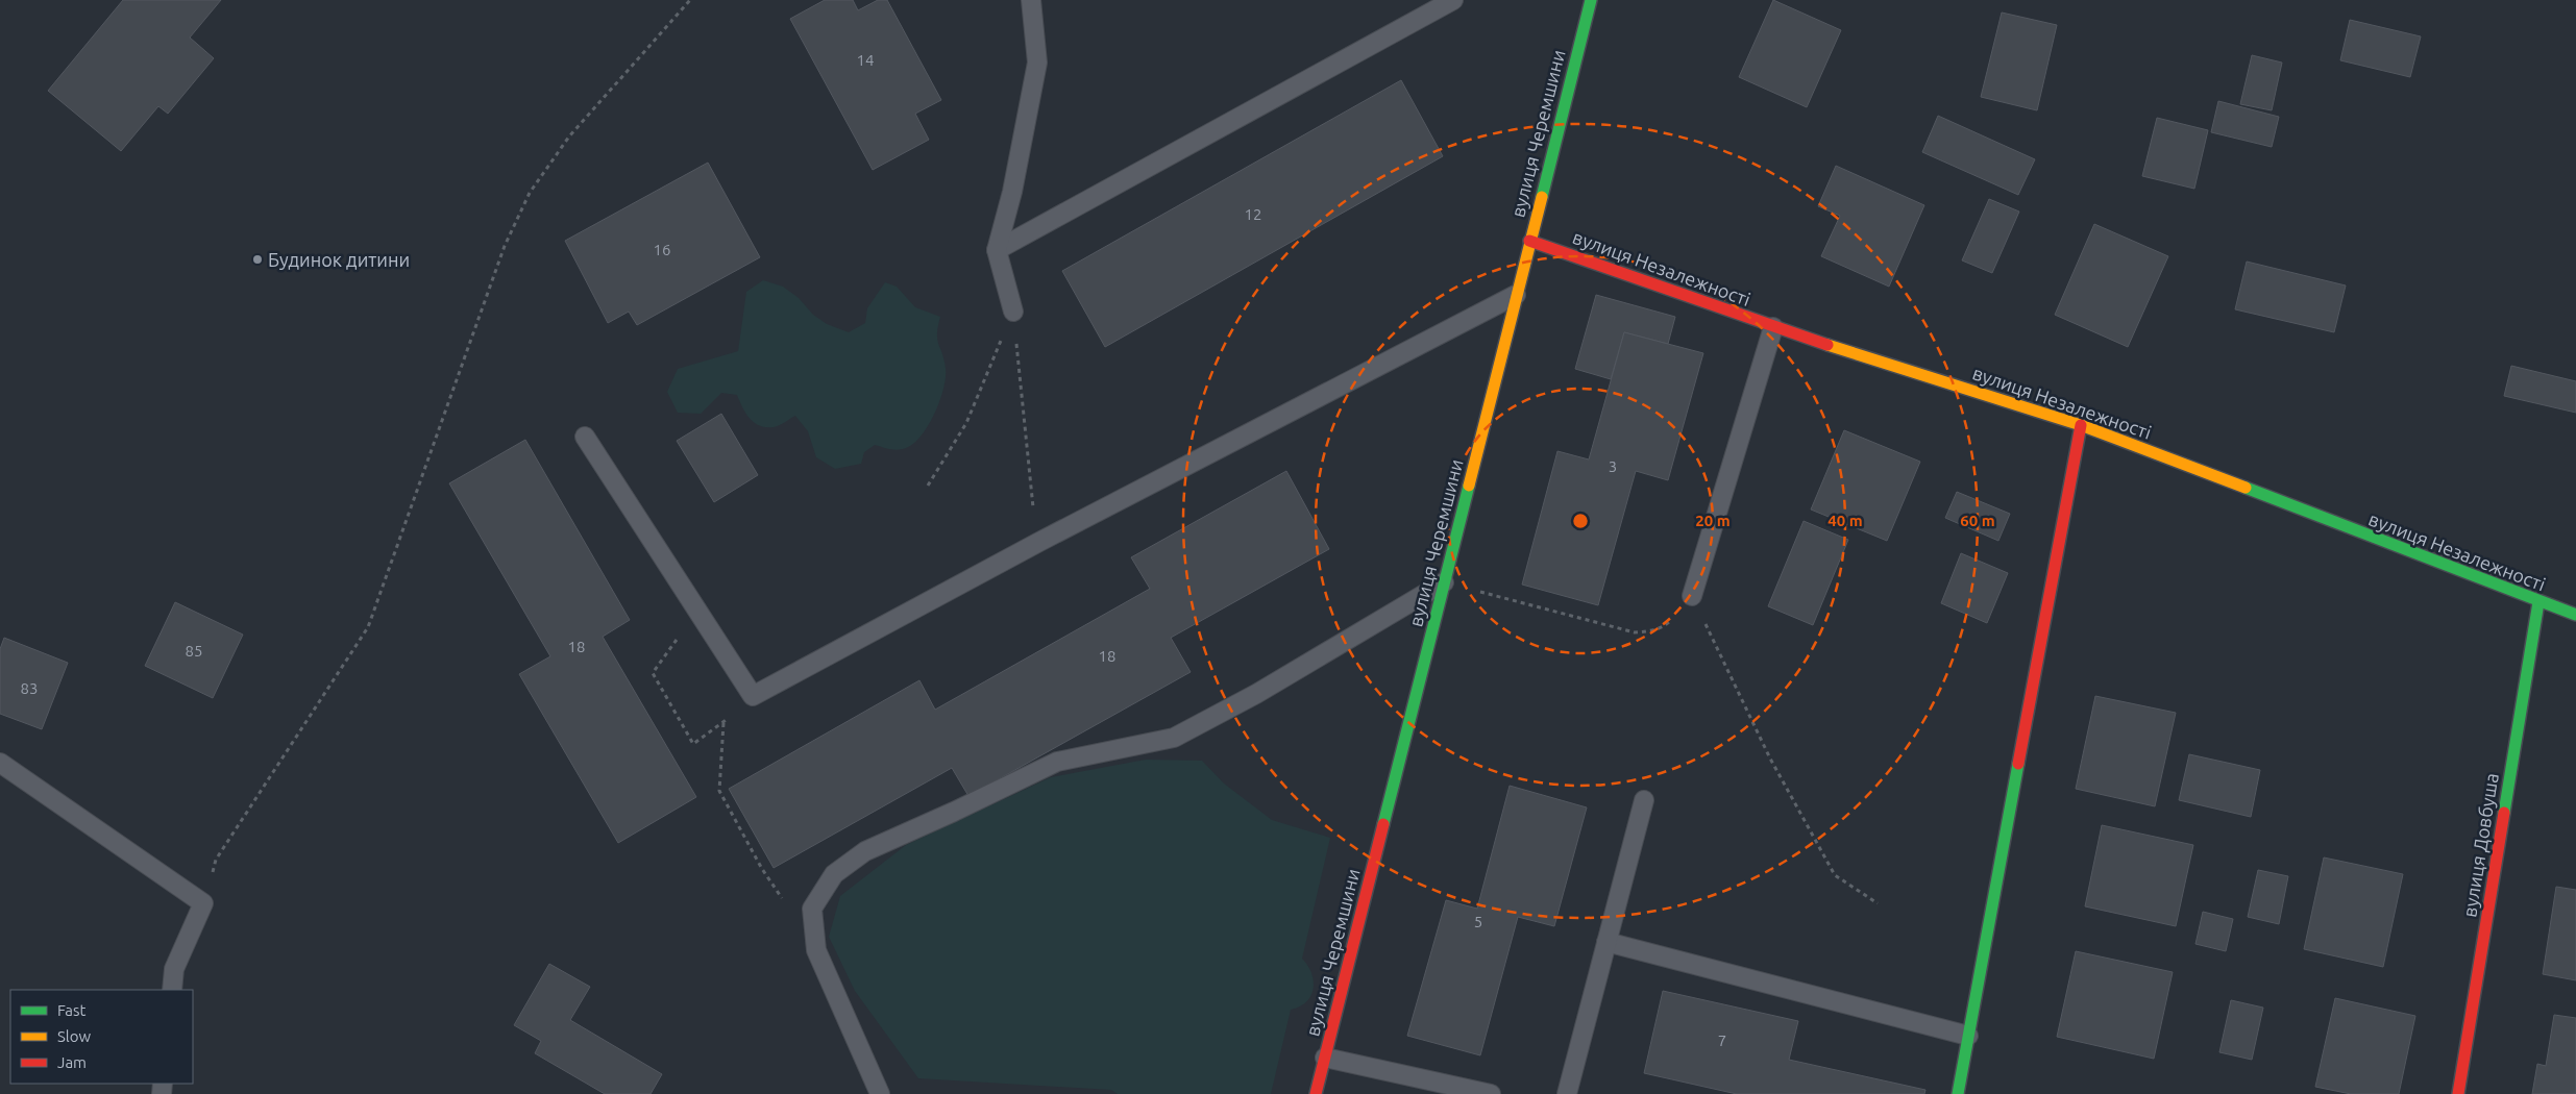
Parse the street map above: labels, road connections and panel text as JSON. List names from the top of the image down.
{
  "streets": {
    "street": ["вулиця Черемшини", "вулиця Незалежності", "вулиця Довбуша"]
  },
  "crossings": [
    ["вулиця Черемшини", "вулиця Незалежності"],
    ["вулиця Незалежності", "вулиця Довбуша"]
  ],
  "places": ["Будинок дитини"],
  "house_numbers": [
    "14",
    "12",
    "16",
    "3",
    "18",
    "85",
    "18",
    "83",
    "5",
    "7"
  ],
  "legend": ["Fast", "Slow", "Jam"],
  "rings": ["20 m", "40 m", "60 m"]
}
